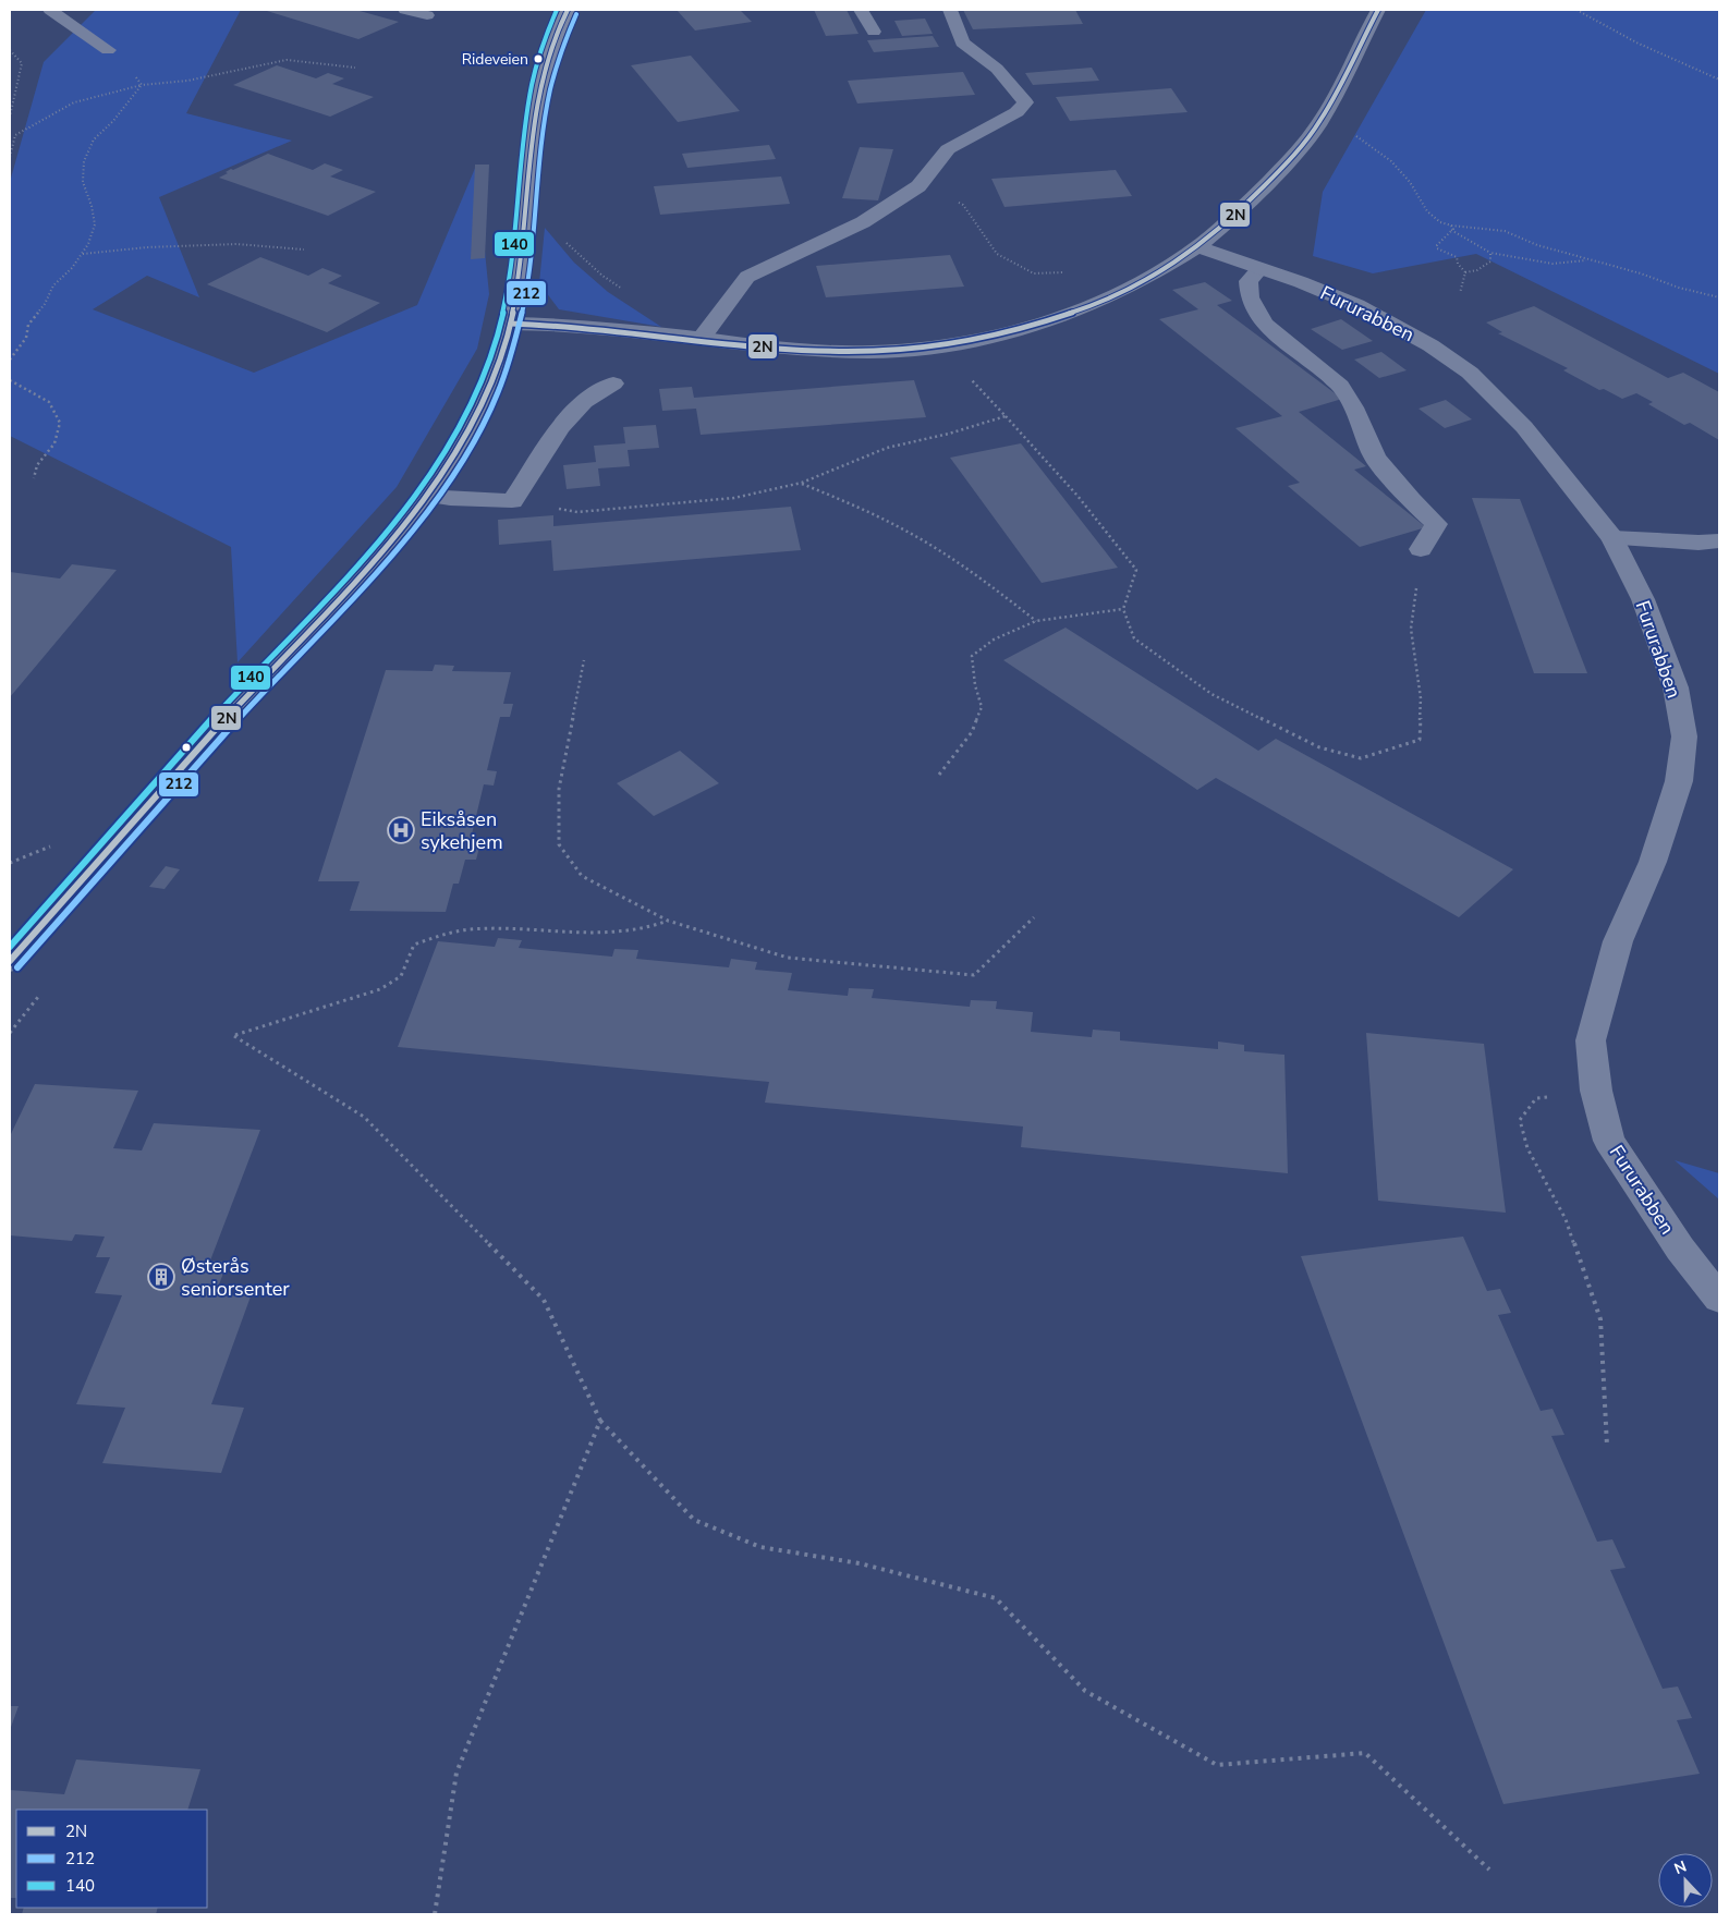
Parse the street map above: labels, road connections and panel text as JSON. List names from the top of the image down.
{
  "streets": {
    "street": ["Fururabben"]
  },
  "places": {
    "other": ["Rideveien"],
    "hospital": ["Eiksåsen sykehjem"],
    "building": ["Østerås seniorsenter"]
  },
  "lines": ["transit line 2N", "transit line 140", "transit line 212"],
  "legend": ["2N", "212", "140"],
  "north": "top"
}
